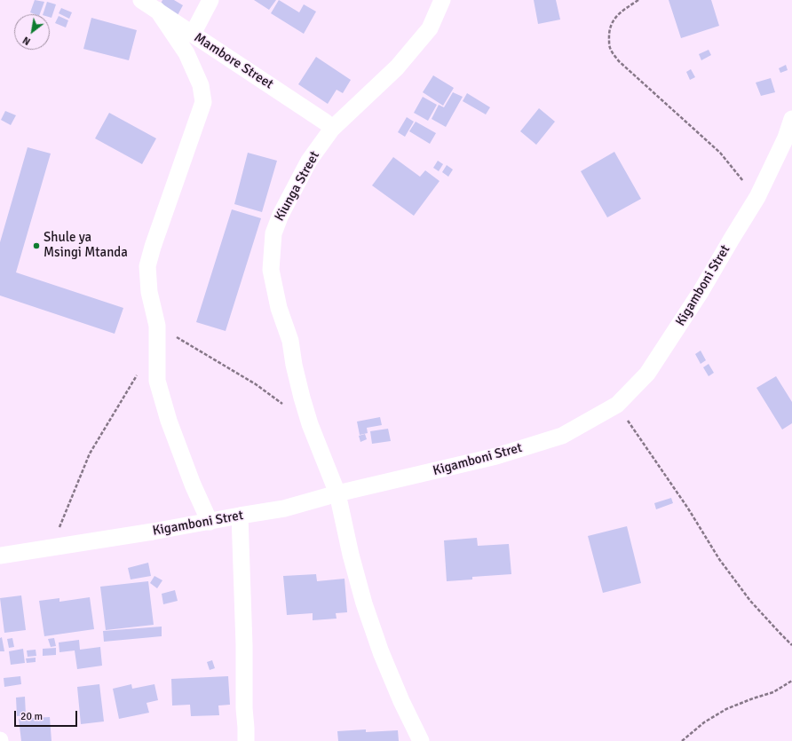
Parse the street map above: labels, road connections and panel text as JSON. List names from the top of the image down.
{
  "streets": {
    "street": ["Mambore Street", "Kiunga Street", "Kigamboni Stret"]
  },
  "crossings": [
    ["Kiunga Street", "Kigamboni Stret"]
  ],
  "places": ["Shule ya Msingi Mtanda"],
  "scale_bar": "20 m",
  "north": "bottom left"
}
